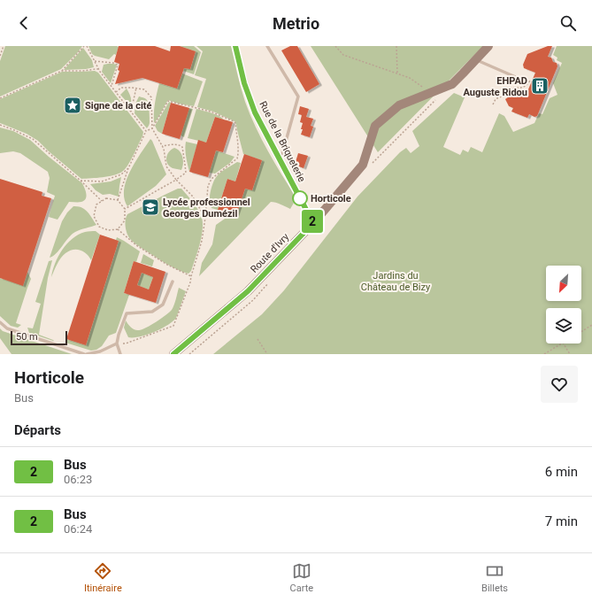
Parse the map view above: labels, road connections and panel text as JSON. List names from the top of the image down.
{
  "streets": {
    "street": ["Rue de la Briqueterie", "Route d'Ivry"]
  },
  "crossings": [
    ["Rue de la Briqueterie", "Route d'Ivry"]
  ],
  "parks": ["Jardins du Château de Bizy"],
  "places": {
    "building": ["EHPAD Auguste Ridou"],
    "place": ["Signe de la cité"],
    "other": ["Horticole"],
    "school or university": ["Lycée professionnel Georges Dumézil"]
  },
  "lines": ["bus line 2"],
  "scale_bar": "50 m",
  "north": "bottom left",
  "page": {
    "header": "Metrio",
    "on_map": "2",
    "scale": "50 m",
    "heading": [
      ["Horticole", "Bus"],
      "Départs"
    ],
    "list": [
      {
        "mark": "2",
        "name": "Bus",
        "note": "06:23",
        "value": "6 min"
      },
      {
        "mark": "2",
        "name": "Bus",
        "note": "06:24",
        "value": "7 min"
      }
    ],
    "tabs": ["Itinéraire", "Carte", "Billets"]
  }
}
